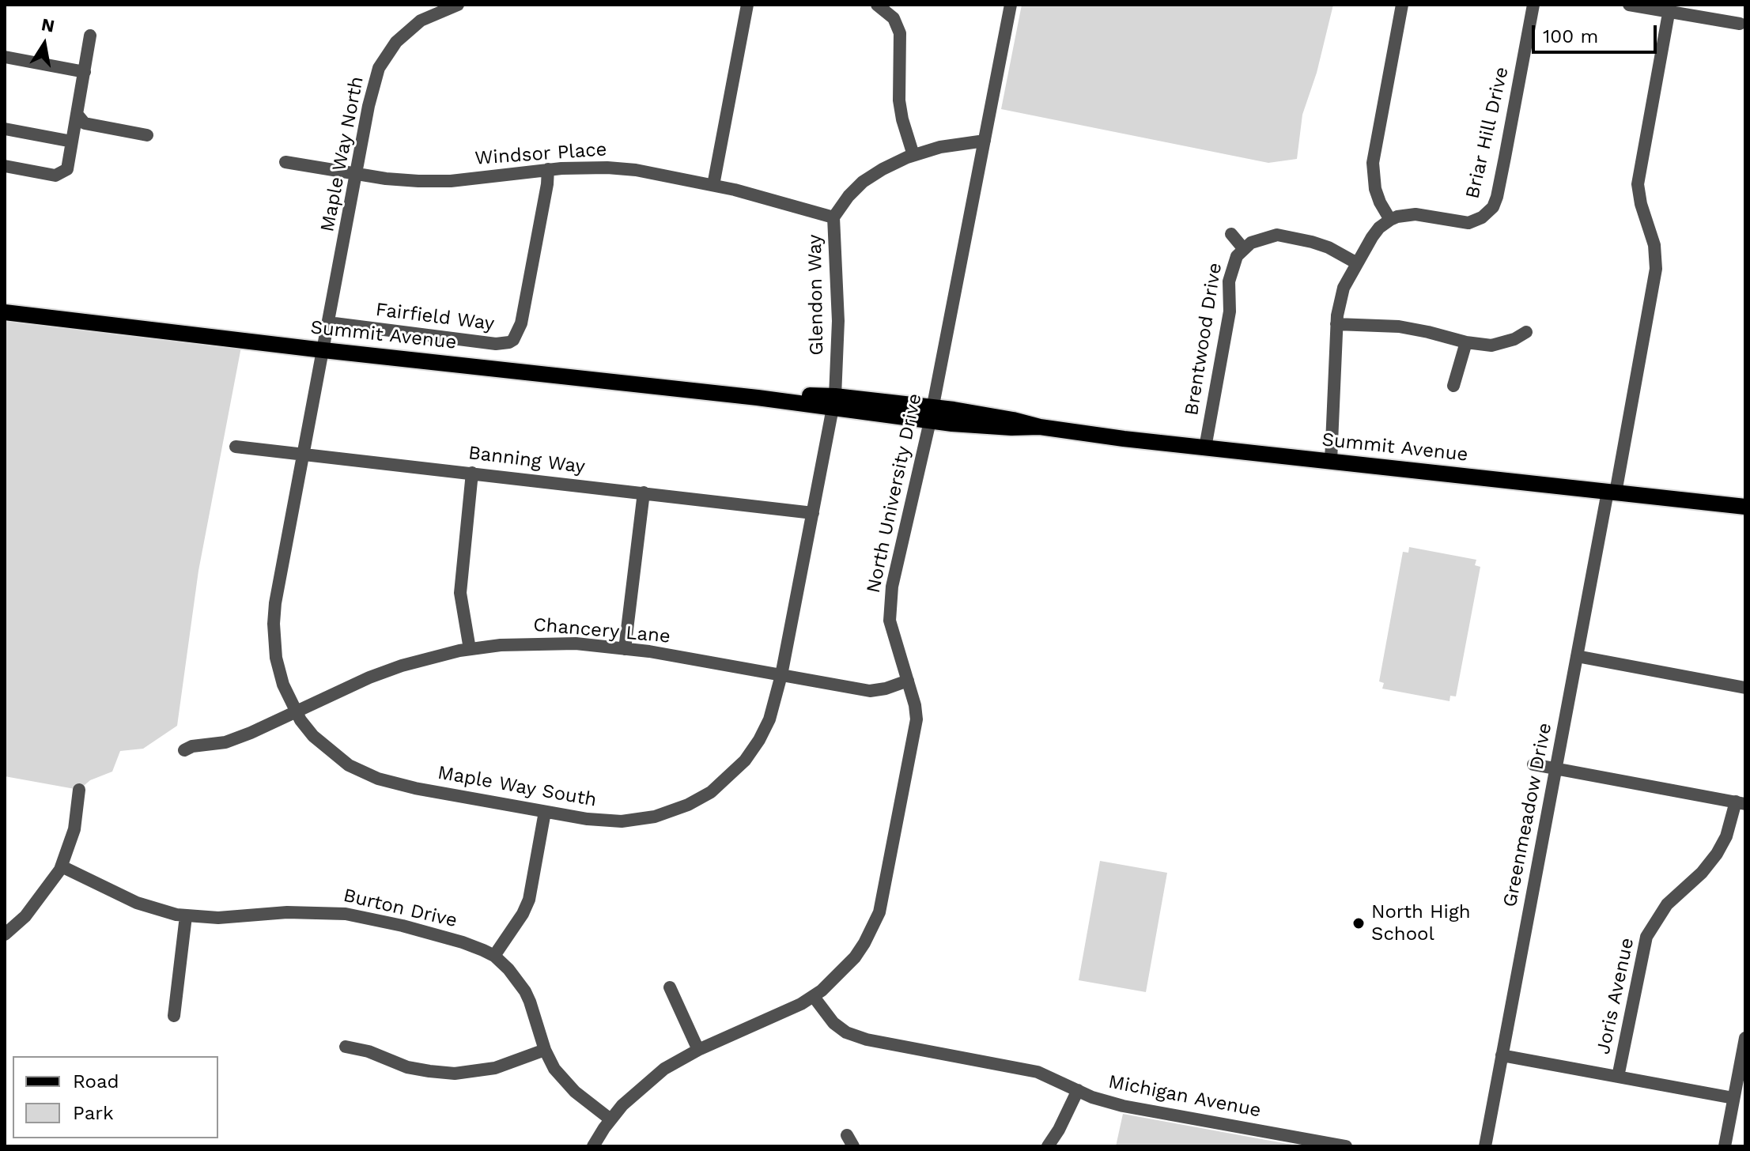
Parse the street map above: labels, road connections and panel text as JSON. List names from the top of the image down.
{
  "streets": {
    "main road": ["Summit Avenue"],
    "street": [
      "Briar Hill Drive",
      "Maple Way North",
      "Windsor Place",
      "Glendon Way",
      "Fairfield Way",
      "Brentwood Drive",
      "Banning Way",
      "North University Drive",
      "Chancery Lane",
      "Maple Way South",
      "Greenmeadow Drive",
      "Burton Drive",
      "Joris Avenue",
      "Michigan Avenue"
    ]
  },
  "crossings": [
    ["Maple Way North", "Windsor Place"],
    ["Maple Way North", "Fairfield Way"],
    ["Maple Way North", "Summit Avenue"],
    ["Maple Way North", "Maple Way South"],
    ["Windsor Place", "Glendon Way"],
    ["Windsor Place", "Fairfield Way"],
    ["Glendon Way", "Summit Avenue"],
    ["Glendon Way", "North University Drive"],
    ["Glendon Way", "Maple Way South"],
    ["Summit Avenue", "Brentwood Drive"],
    ["Summit Avenue", "North University Drive"],
    ["Summit Avenue", "Maple Way South"],
    ["Summit Avenue", "Greenmeadow Drive"],
    ["Banning Way", "Maple Way South"],
    ["North University Drive", "Chancery Lane"],
    ["North University Drive", "Burton Drive"],
    ["North University Drive", "Michigan Avenue"],
    ["Chancery Lane", "Maple Way South"]
  ],
  "places": ["North High School"],
  "legend": ["Road", "Park"],
  "scale_bar": "100 m",
  "north": "top"
}
